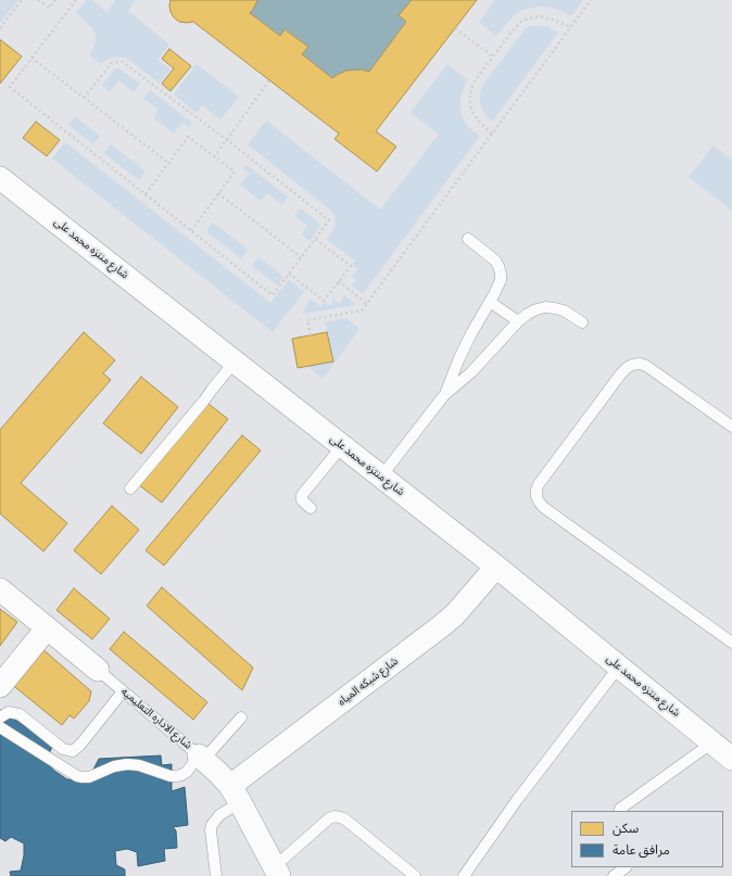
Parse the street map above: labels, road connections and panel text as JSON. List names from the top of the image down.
{
  "streets": {
    "street": ["شارع منتزه محمد على", "شارع شبكه المياه", "شارع الاداره التعليميه"]
  },
  "crossings": [
    ["شارع منتزه محمد على", "شارع شبكه المياه"],
    ["شارع شبكه المياه", "شارع الاداره التعليميه"]
  ],
  "legend": ["سكن", "مرافق عامة"]
}
